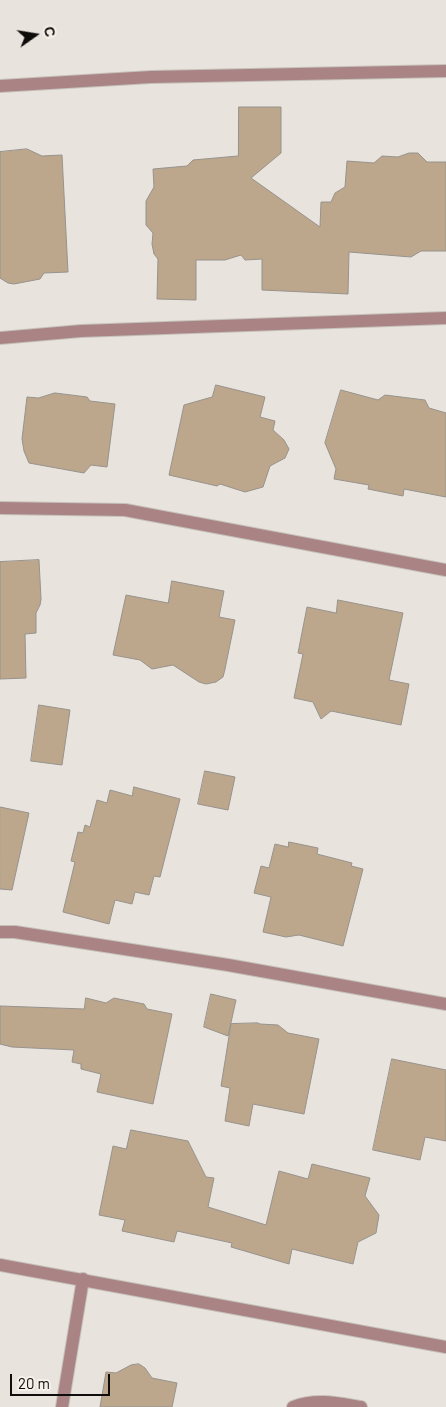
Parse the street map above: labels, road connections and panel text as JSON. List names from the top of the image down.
{
  "scale_bar": "20 m",
  "north": "right"
}
